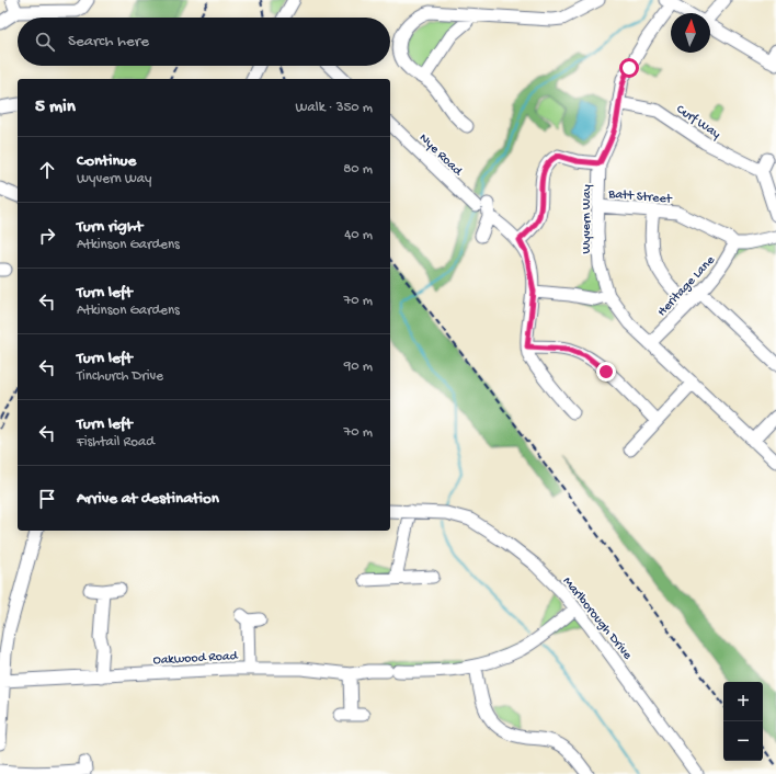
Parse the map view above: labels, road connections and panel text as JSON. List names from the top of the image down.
{
  "streets": {
    "street": [
      "Curf Way",
      "Nye Road",
      "Batt Street",
      "Wyvern Way",
      "Heritage Lane",
      "Marlborough Drive",
      "Oakwood Road"
    ]
  },
  "crossings": [
    ["Curf Way", "Wyvern Way"],
    ["Batt Street", "Wyvern Way"],
    ["Batt Street", "Heritage Lane"],
    ["Wyvern Way", "Heritage Lane"],
    ["Marlborough Drive", "Oakwood Road"]
  ],
  "north": "top",
  "page": {
    "search": "Search here",
    "heading": ["5 min", "Walk · 350 m"],
    "list": [
      ["Continue", "Wyvern Way", "80 m"],
      ["Turn right", "Atkinson Gardens", "40 m"],
      ["Turn left", "Atkinson Gardens", "70 m"],
      ["Turn left", "Tinchurch Drive", "90 m"],
      ["Turn left", "Fishtail Road", "70 m"],
      "Arrive at destination"
    ],
    "map_buttons": ["+", "−"]
  }
}
